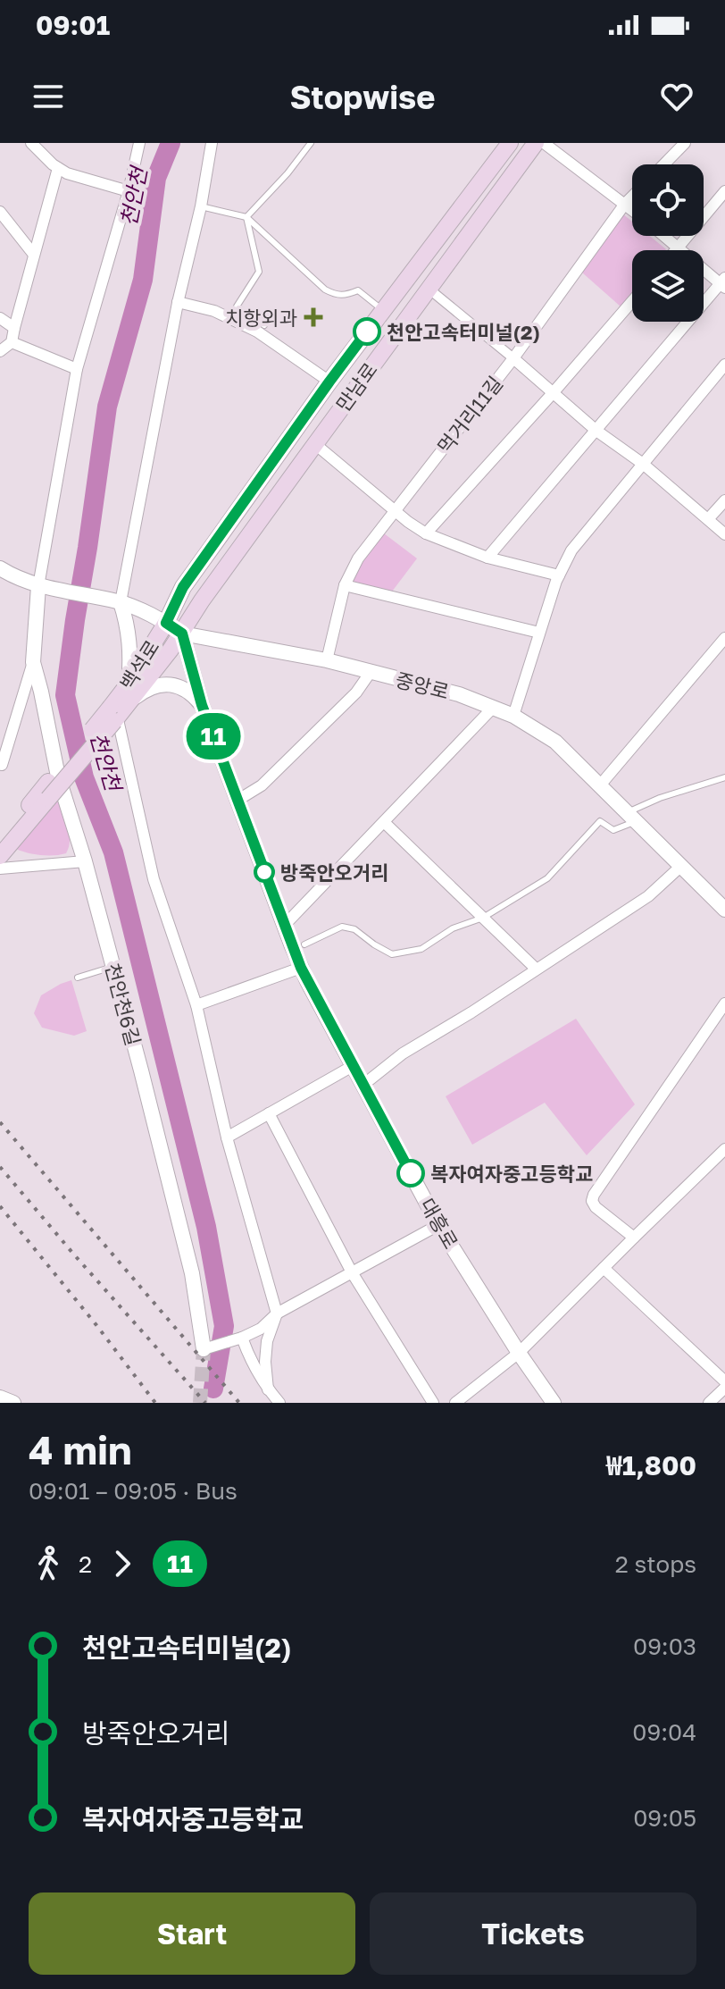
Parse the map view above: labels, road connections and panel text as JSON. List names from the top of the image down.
{
  "streets": {
    "main road": ["만남로", "백석로"],
    "street": [
      "먹거리11길",
      "중앙로",
      "천안천6길",
      "대흥로"
    ]
  },
  "crossings": [
    ["만남로", "백석로"],
    ["만남로", "중앙로"],
    ["만남로", "대흥로"],
    ["먹거리11길", "중앙로"],
    ["백석로", "중앙로"],
    ["백석로", "대흥로"],
    ["중앙로", "대흥로"]
  ],
  "water": ["천안천"],
  "places": {
    "health": ["치항외과"],
    "other": ["천안고속터미널(2)", "방죽안오거리", "복자여자중고등학교"]
  },
  "lines": ["bus line 11"],
  "page": {
    "status": "09:01",
    "header": "Stopwise",
    "on_map": "11",
    "heading": ["4 min", "09:01 – 09:05 · Bus", "₩1,800"],
    "legs": ["2", "11", "2 stops"],
    "list": [
      {
        "name": "천안고속터미널(2)",
        "value": "09:03"
      },
      {
        "name": "방죽안오거리",
        "value": "09:04"
      },
      {
        "name": "복자여자중고등학교",
        "value": "09:05"
      }
    ],
    "buttons": ["Start", "Tickets"]
  }
}
